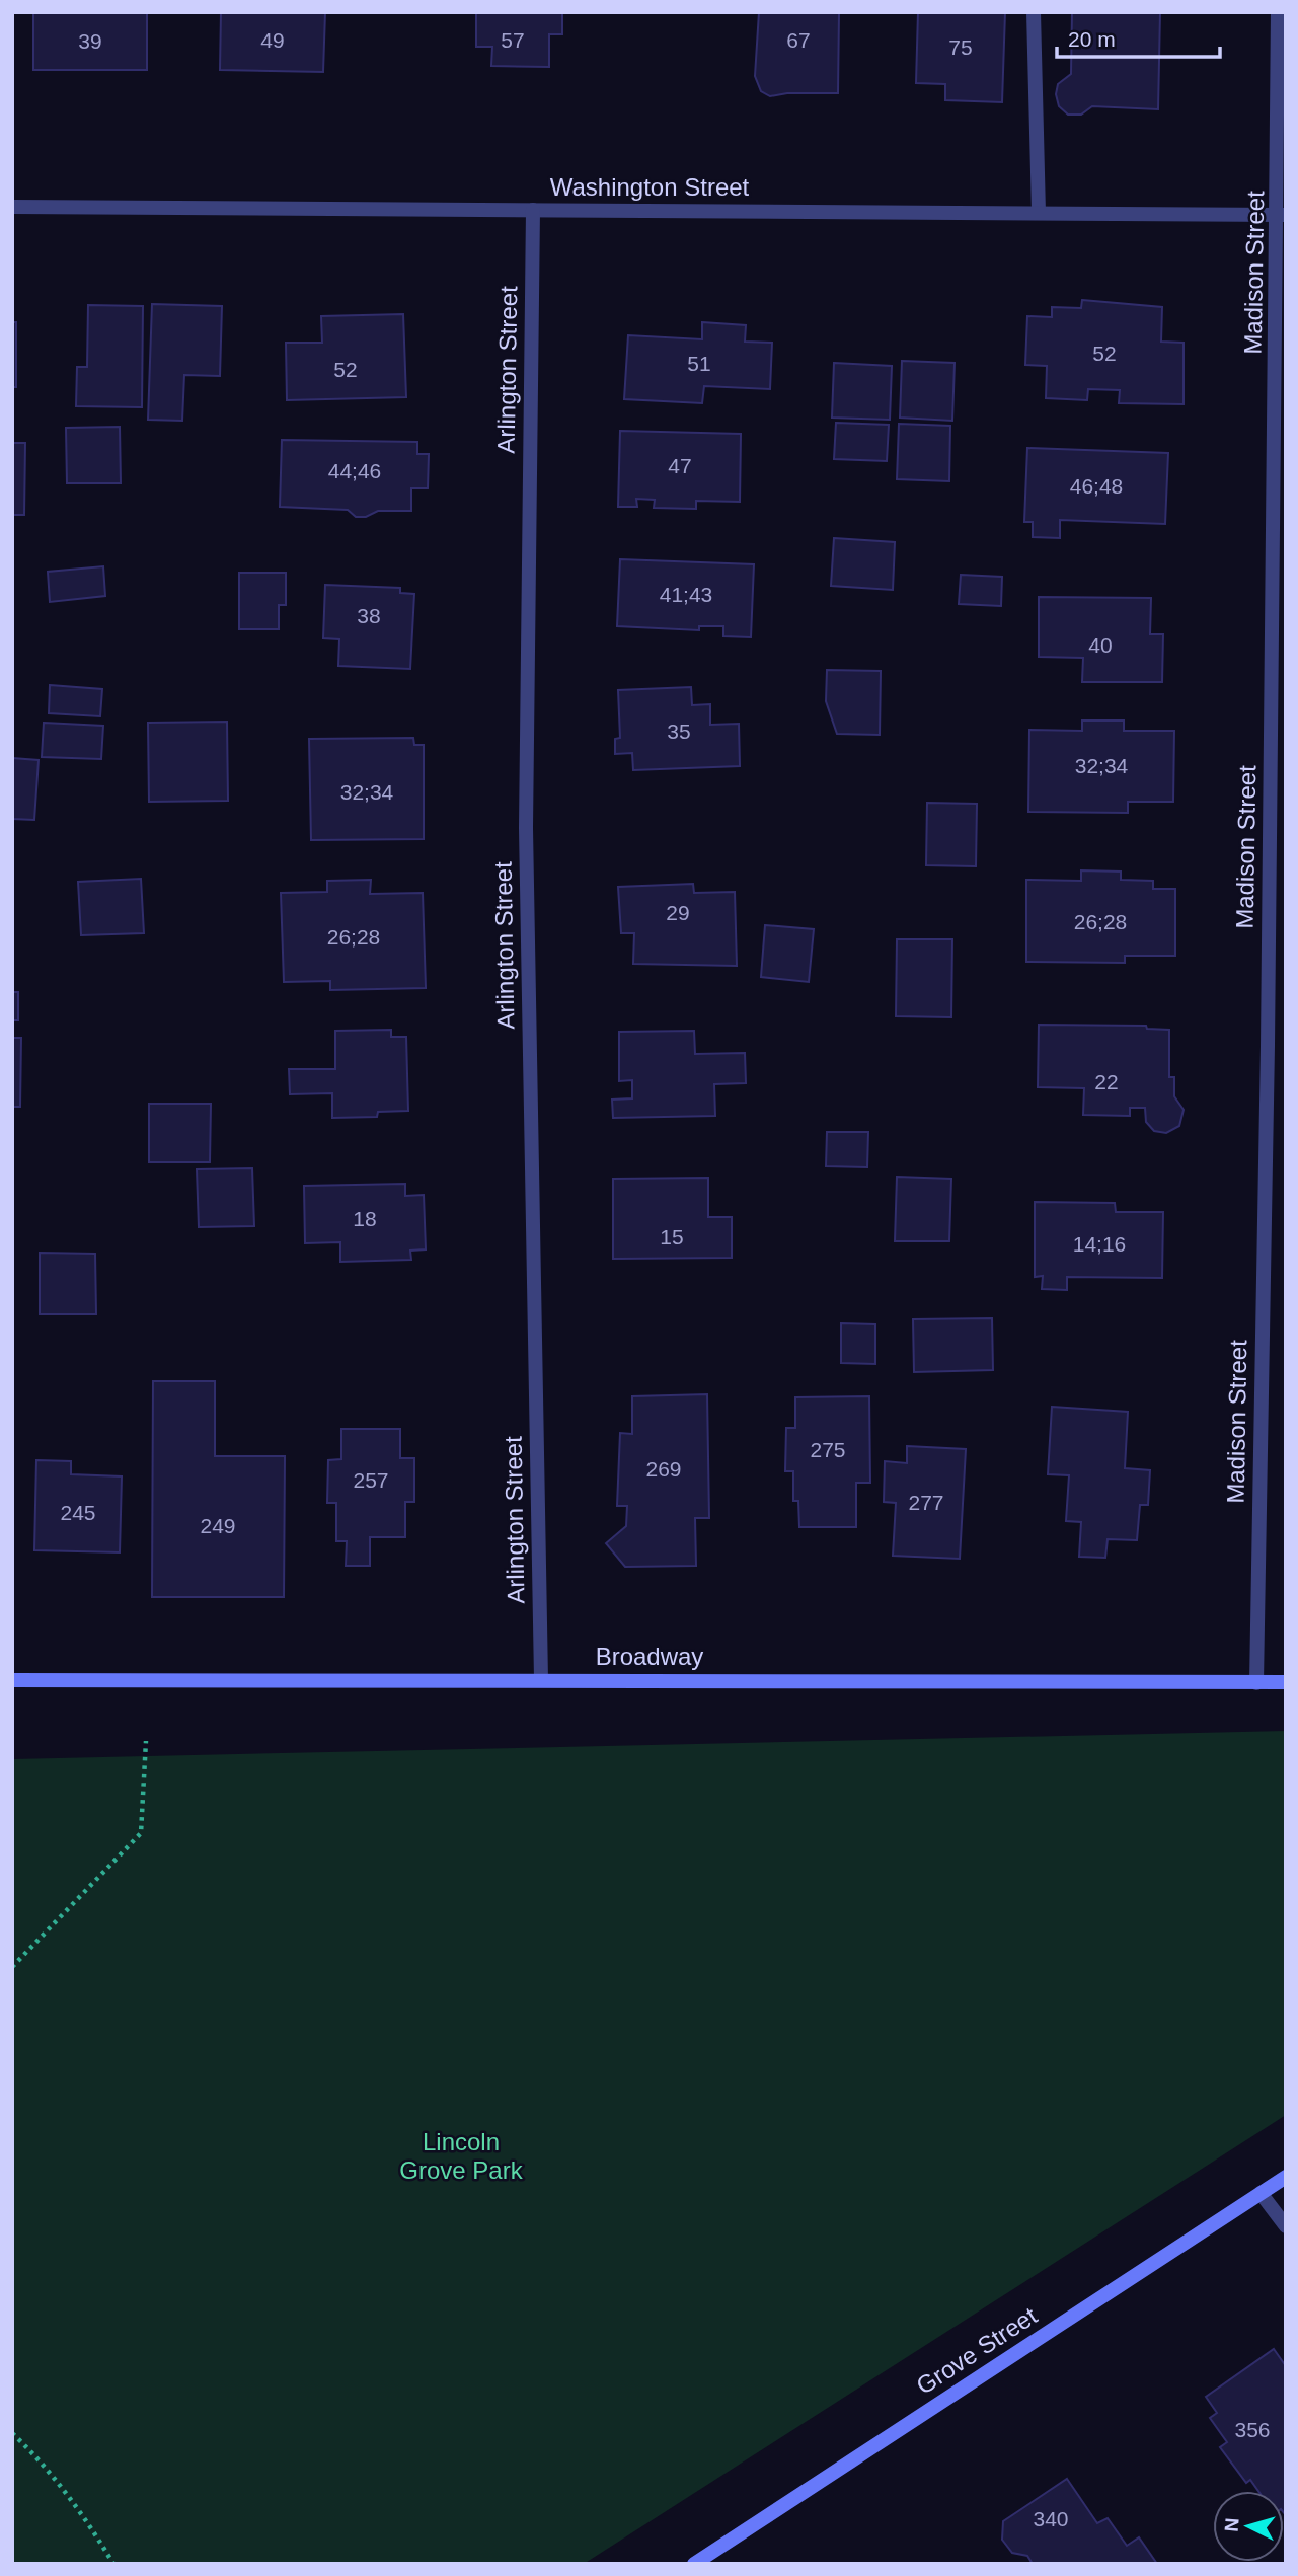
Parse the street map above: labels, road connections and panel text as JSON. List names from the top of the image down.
{
  "streets": {
    "main road": ["Broadway", "Grove Street"],
    "street": ["Washington Street", "Madison Street", "Arlington Street"]
  },
  "crossings": [
    ["Washington Street", "Madison Street"],
    ["Washington Street", "Arlington Street"],
    ["Madison Street", "Broadway"],
    ["Arlington Street", "Broadway"]
  ],
  "parks": ["Lincoln Grove Park"],
  "house_numbers": [
    "49",
    "57",
    "67",
    "39",
    "75",
    "52",
    "51",
    "52",
    "47",
    "44;46",
    "46;48",
    "41;43",
    "38",
    "40",
    "35",
    "32;34",
    "32;34",
    "29",
    "26;28",
    "26;28",
    "22",
    "18",
    "15",
    "14;16",
    "275",
    "269",
    "257",
    "277",
    "245",
    "249",
    "356",
    "340"
  ],
  "scale_bar": "20 m",
  "north": "left"
}
